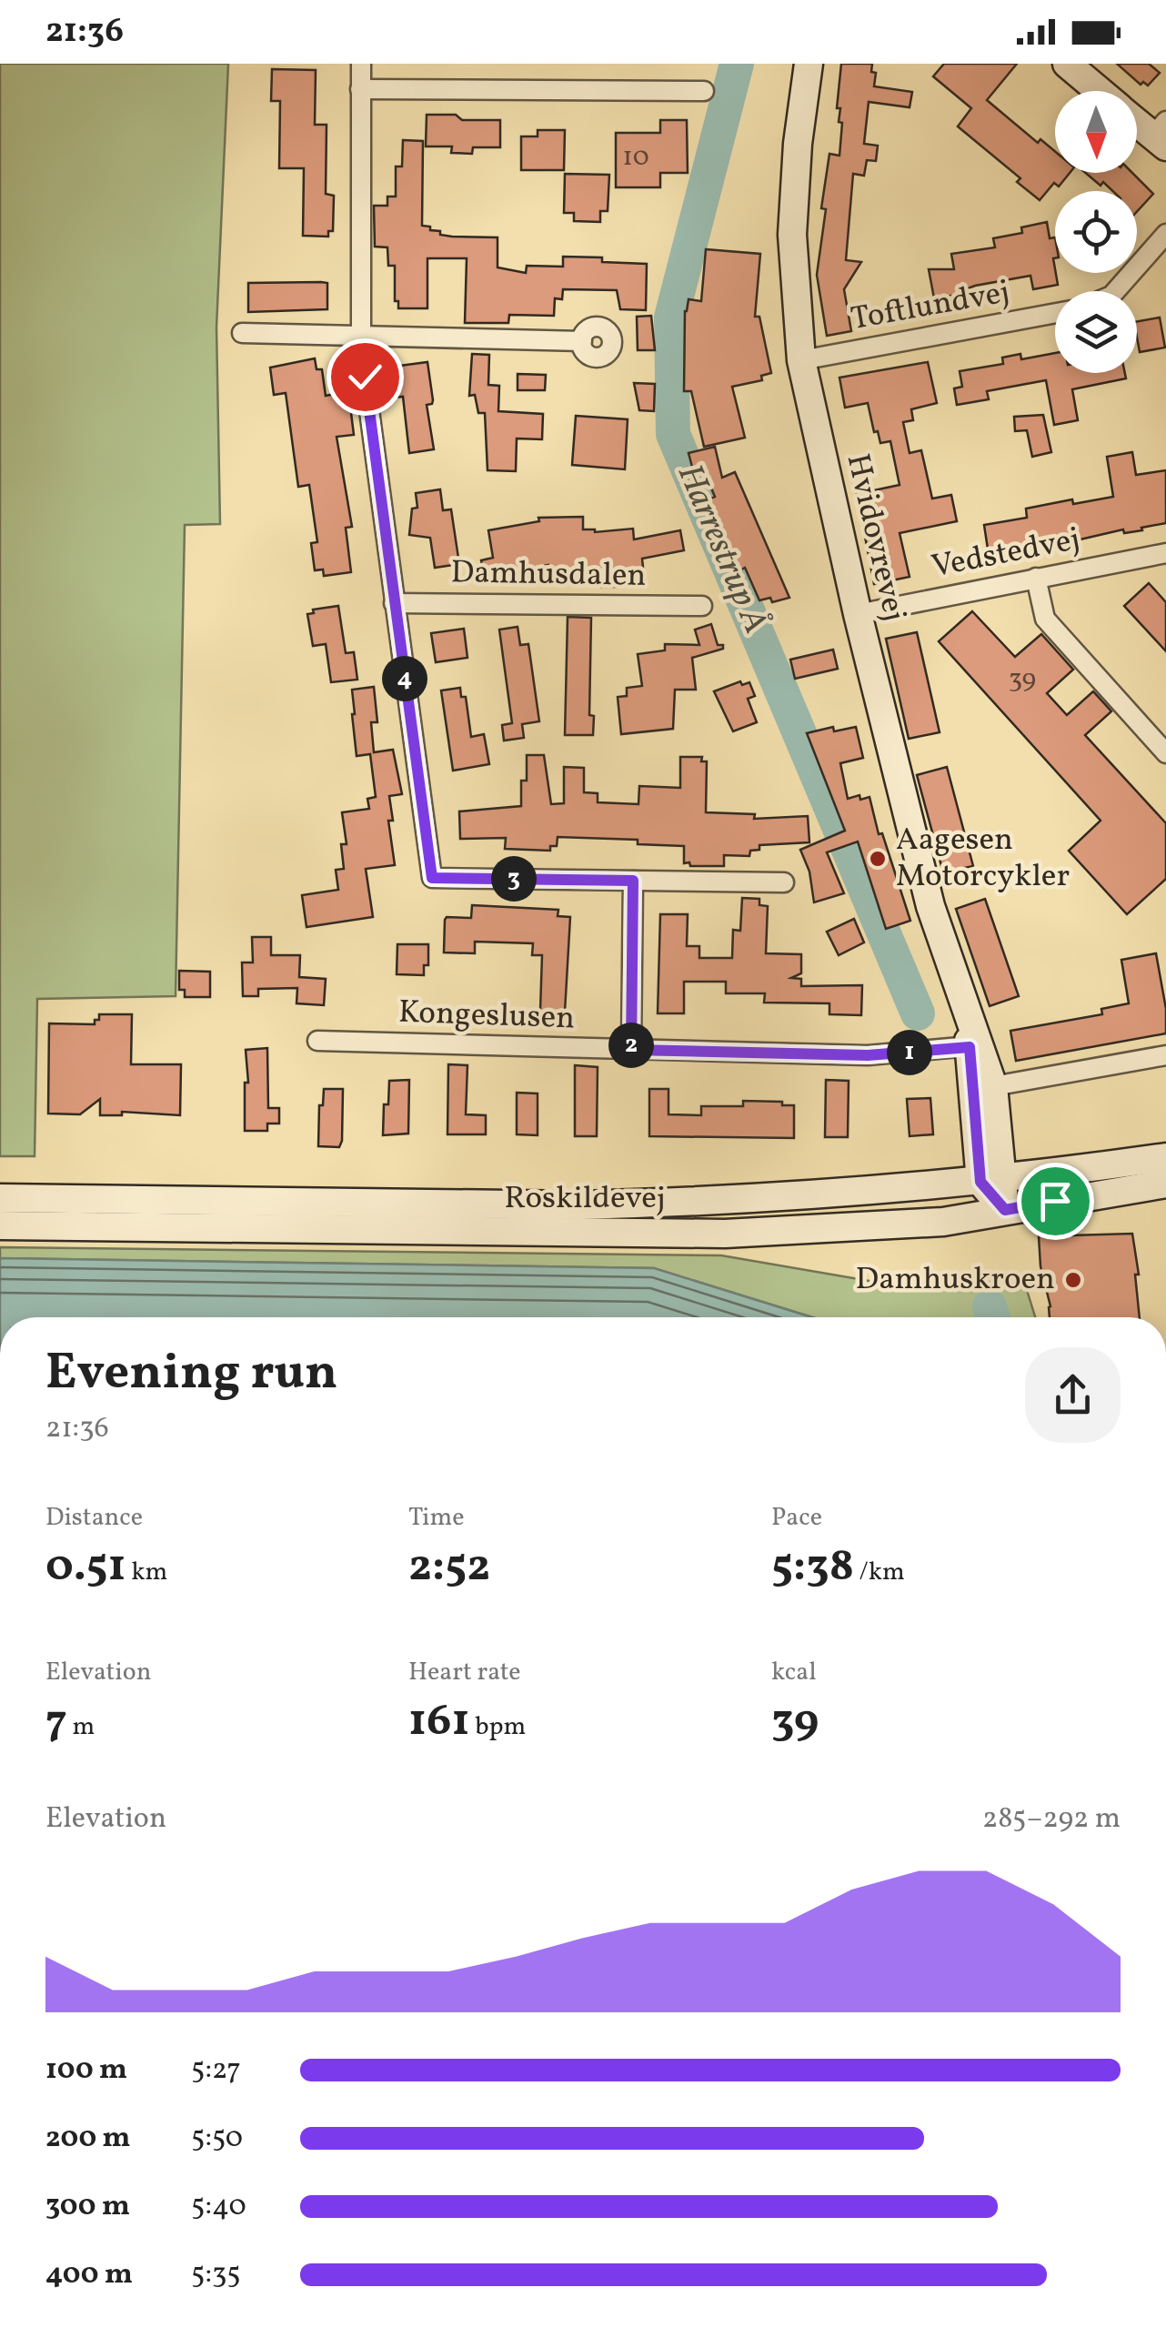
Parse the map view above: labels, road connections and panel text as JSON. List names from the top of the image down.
{
  "streets": {
    "main road": ["Hvidovrevej", "Roskildevej"],
    "street": [
      "Toftlundvej",
      "Vedstedvej",
      "Damhusdalen",
      "Kongeslusen"
    ]
  },
  "crossings": [
    ["Toftlundvej", "Hvidovrevej"],
    ["Hvidovrevej", "Vedstedvej"],
    ["Hvidovrevej", "Kongeslusen"],
    ["Hvidovrevej", "Roskildevej"]
  ],
  "water": ["Harrestrup Å"],
  "places": ["Aagesen Motorcykler", "Damhuskroen"],
  "house_numbers": ["10", "39"],
  "north": "bottom",
  "page": {
    "status": "21:36",
    "pins": [
      "4",
      "3",
      "2",
      "1"
    ],
    "heading": ["Evening run", "21:36"],
    "stats": [
      ["Distance", "0.51 km"],
      ["Time", "2:52"],
      ["Pace", "5:38 /km"],
      ["Elevation", "7 m"],
      ["Heart rate", "161 bpm"],
      ["kcal", "39"]
    ],
    "chart": ["Elevation", "285–292 m"],
    "list": [
      {
        "name": "100 m",
        "note": "5:27"
      },
      {
        "name": "200 m",
        "note": "5:50"
      },
      {
        "name": "300 m",
        "note": "5:40"
      },
      {
        "name": "400 m",
        "note": "5:35"
      }
    ]
  }
}
